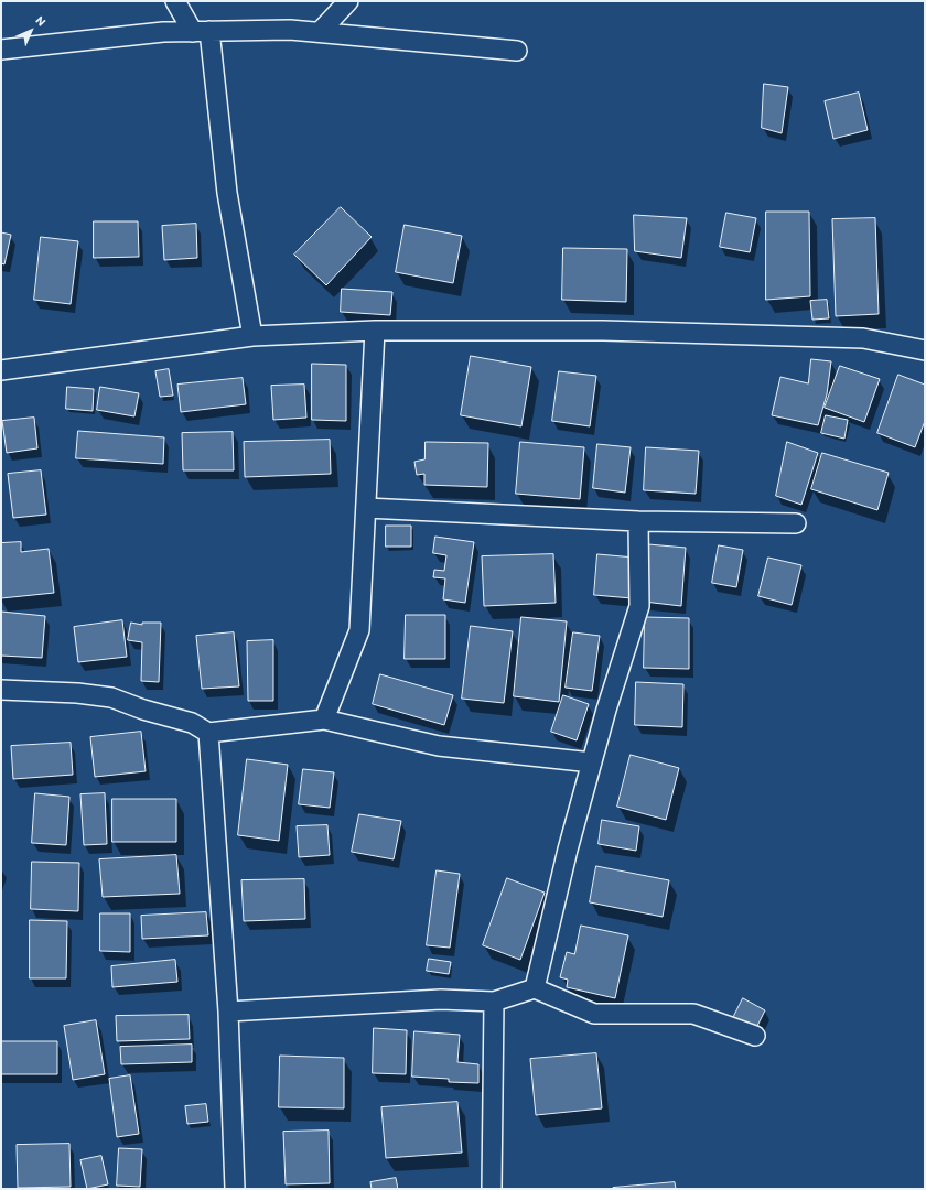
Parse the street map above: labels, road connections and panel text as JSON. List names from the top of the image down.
{
  "north": "top right"
}
